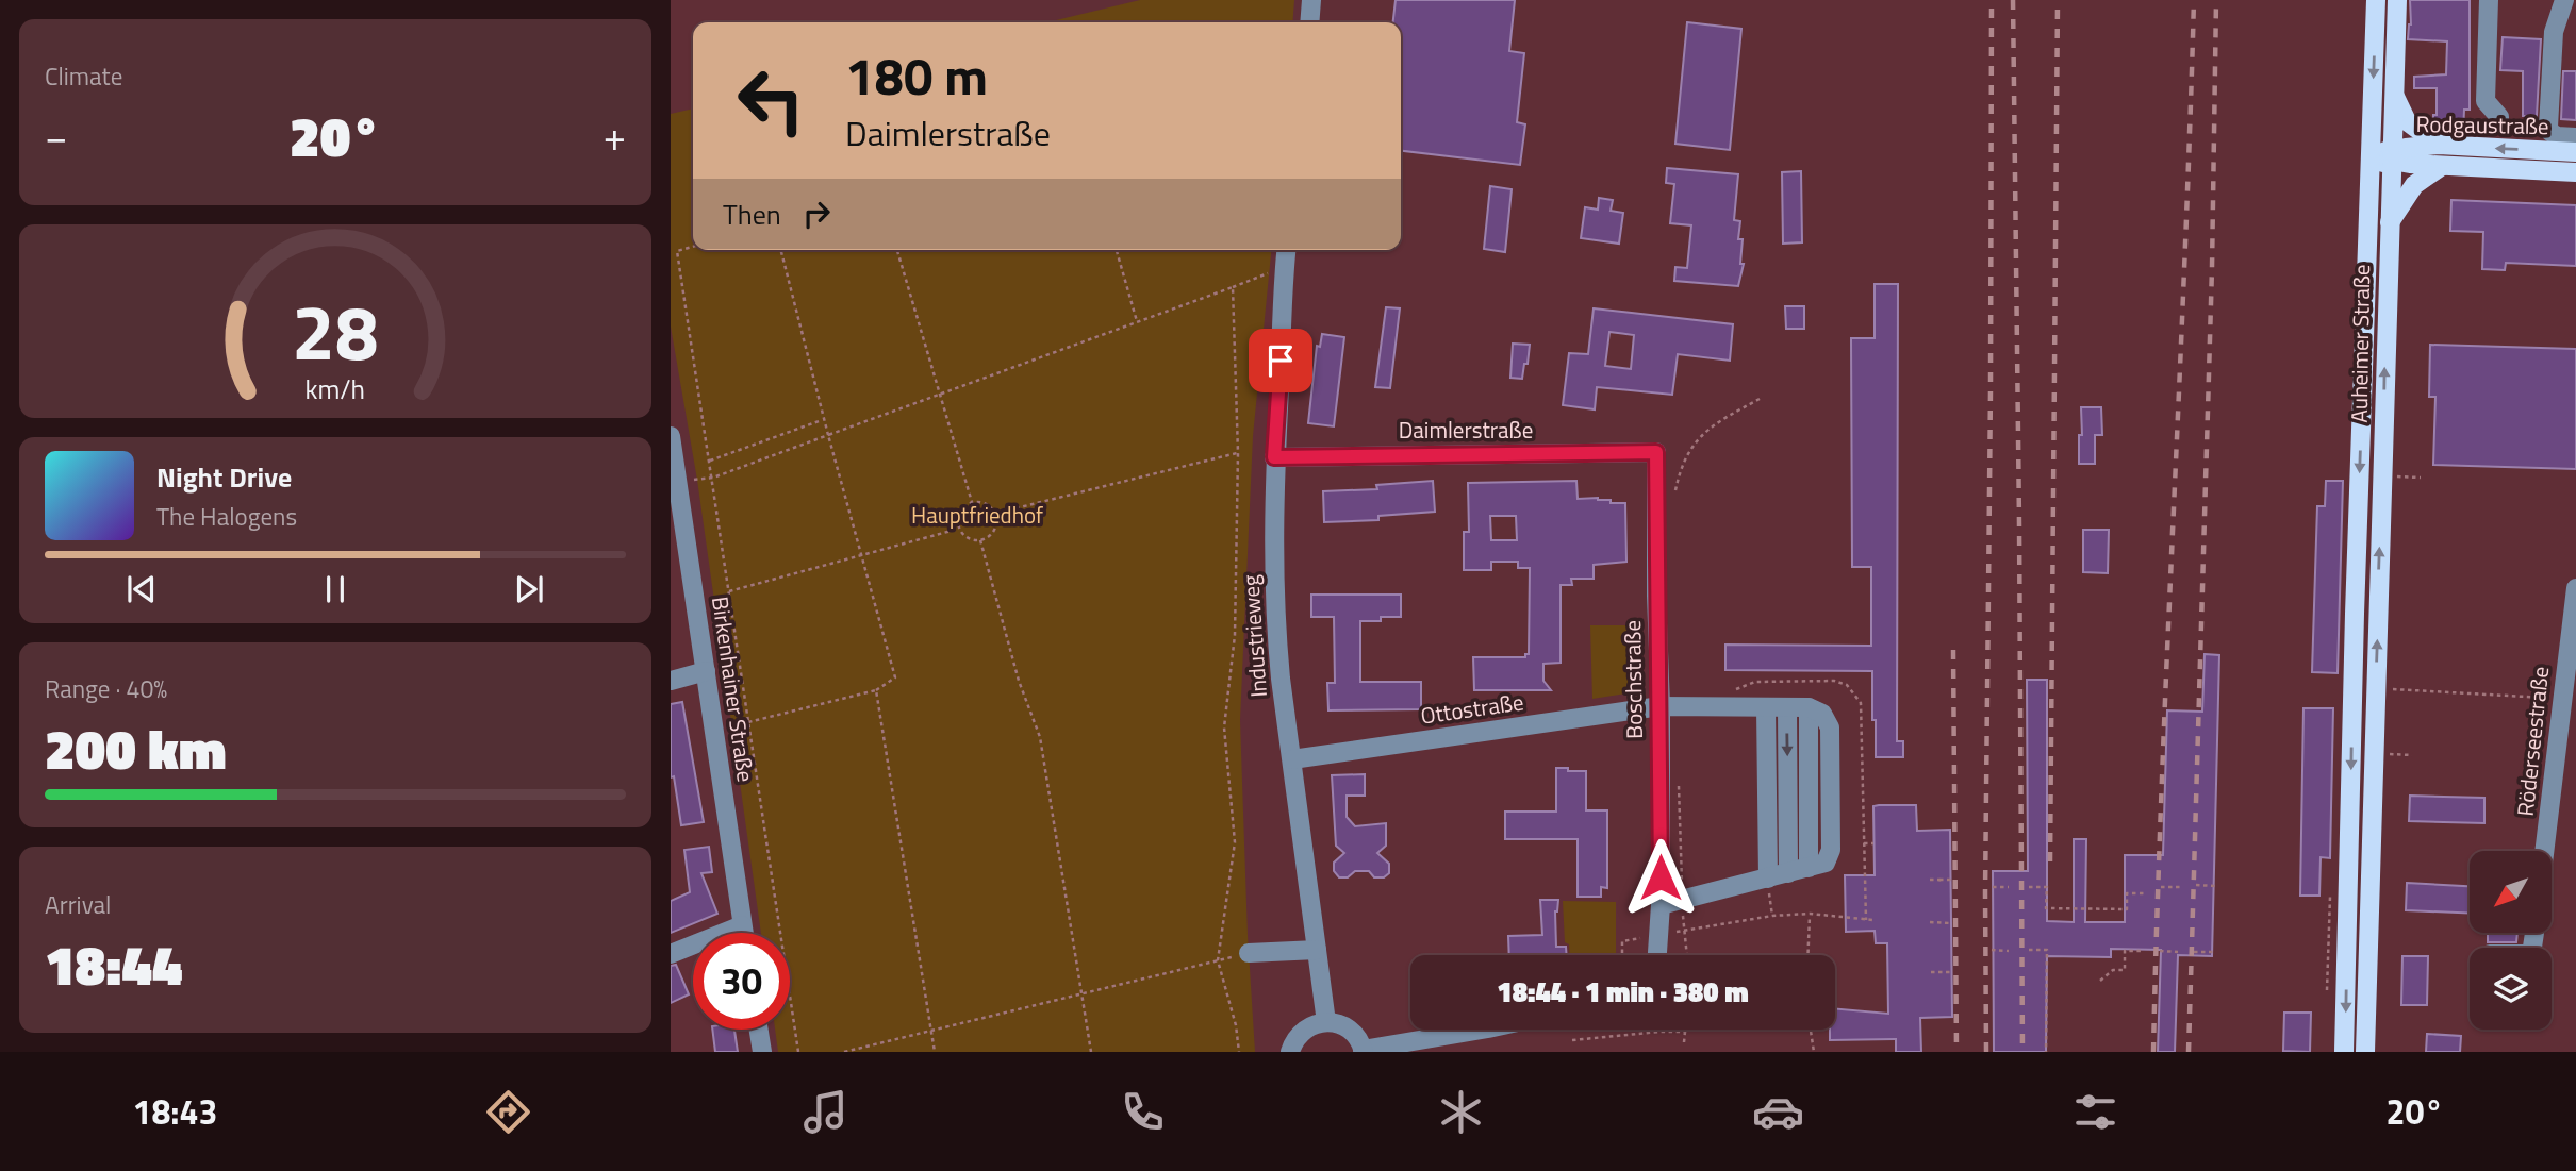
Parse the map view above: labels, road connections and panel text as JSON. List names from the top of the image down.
{
  "streets": {
    "main road": ["Rodgaustraße", "Auheimer Straße"],
    "street": [
      "Daimlerstraße",
      "Industrieweg",
      "Boschstraße",
      "Birkenhainer Straße",
      "Ottostraße",
      "Röderseestraße"
    ]
  },
  "crossings": [
    ["Rodgaustraße", "Auheimer Straße"],
    ["Daimlerstraße", "Industrieweg"],
    ["Daimlerstraße", "Boschstraße"],
    ["Industrieweg", "Ottostraße"],
    ["Boschstraße", "Ottostraße"]
  ],
  "parks": ["Hauptfriedhof"],
  "north": "bottom left",
  "page": {
    "tile": [
      "Climate",
      ["Range · 40%", "200 km"],
      ["Arrival", "18:44"]
    ],
    "turn": ["180 m", "Daimlerstraße"],
    "heat": ["−", "20°", "+"],
    "then": "Then",
    "song": ["Night Drive", "The Halogens"],
    "limit": "30",
    "trip": "18:44 · 1 min · 380 m",
    "tabs": ["18:43", "20°"],
    "gauge": ["28", "km/h"]
  }
}
